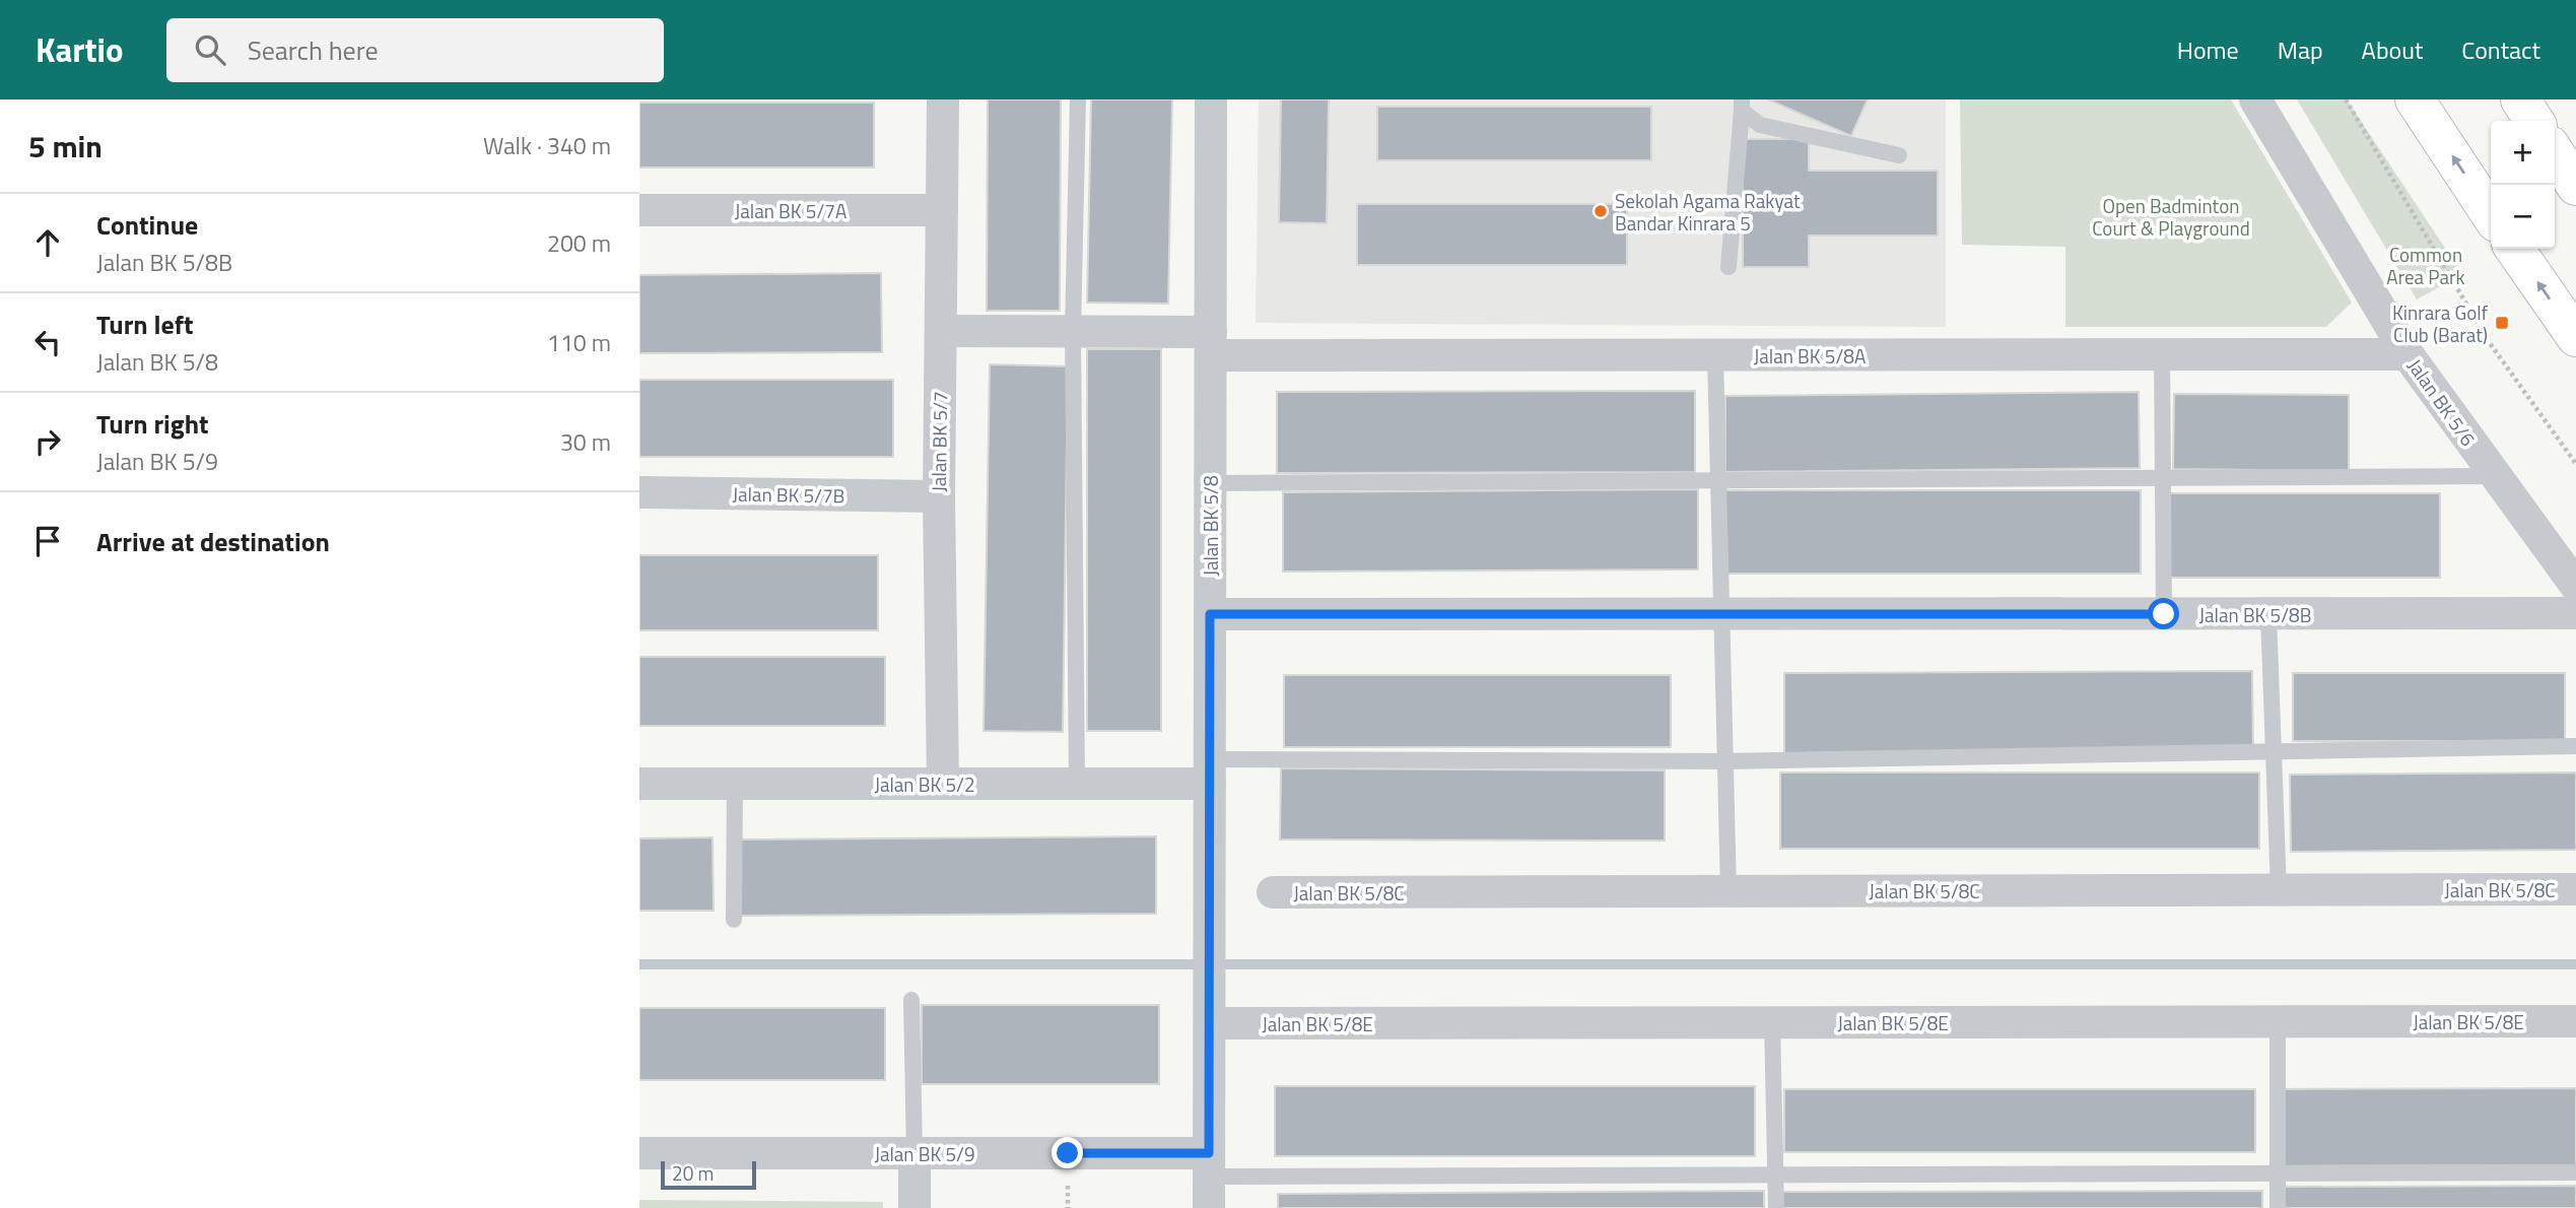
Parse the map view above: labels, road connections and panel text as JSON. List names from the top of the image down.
{
  "streets": {
    "street": [
      "Jalan BK 5/7A",
      "Jalan BK 5/8A",
      "Jalan BK 5/6",
      "Jalan BK 5/7",
      "Jalan BK 5/7B",
      "Jalan BK 5/8",
      "Jalan BK 5/8B",
      "Jalan BK 5/2",
      "Jalan BK 5/8C",
      "Jalan BK 5/8E",
      "Jalan BK 5/9"
    ]
  },
  "crossings": [
    ["Jalan BK 5/7A", "Jalan BK 5/7"],
    ["Jalan BK 5/8A", "Jalan BK 5/6"],
    ["Jalan BK 5/8A", "Jalan BK 5/7"],
    ["Jalan BK 5/8A", "Jalan BK 5/8"],
    ["Jalan BK 5/7", "Jalan BK 5/7B"],
    ["Jalan BK 5/7", "Jalan BK 5/2"],
    ["Jalan BK 5/8", "Jalan BK 5/8B"],
    ["Jalan BK 5/8", "Jalan BK 5/2"],
    ["Jalan BK 5/8", "Jalan BK 5/8E"],
    ["Jalan BK 5/8", "Jalan BK 5/9"]
  ],
  "parks": ["Open Badminton Court & Playground", "Common Area Park"],
  "places": {
    "other": ["Sekolah Agama Rakyat Bandar Kinrara 5"],
    "transit": ["Kinrara Golf Club (Barat)"]
  },
  "scale_bar": "20 m",
  "page": {
    "header": "Kartio",
    "search": "Search here",
    "nav": [
      "Home",
      "Map",
      "About",
      "Contact"
    ],
    "heading": ["5 min", "Walk · 340 m"],
    "map_buttons": ["+", "−"],
    "list": [
      ["Continue", "Jalan BK 5/8B", "200 m"],
      ["Turn left", "Jalan BK 5/8", "110 m"],
      ["Turn right", "Jalan BK 5/9", "30 m"],
      "Arrive at destination"
    ],
    "scale": "20 m"
  }
}
